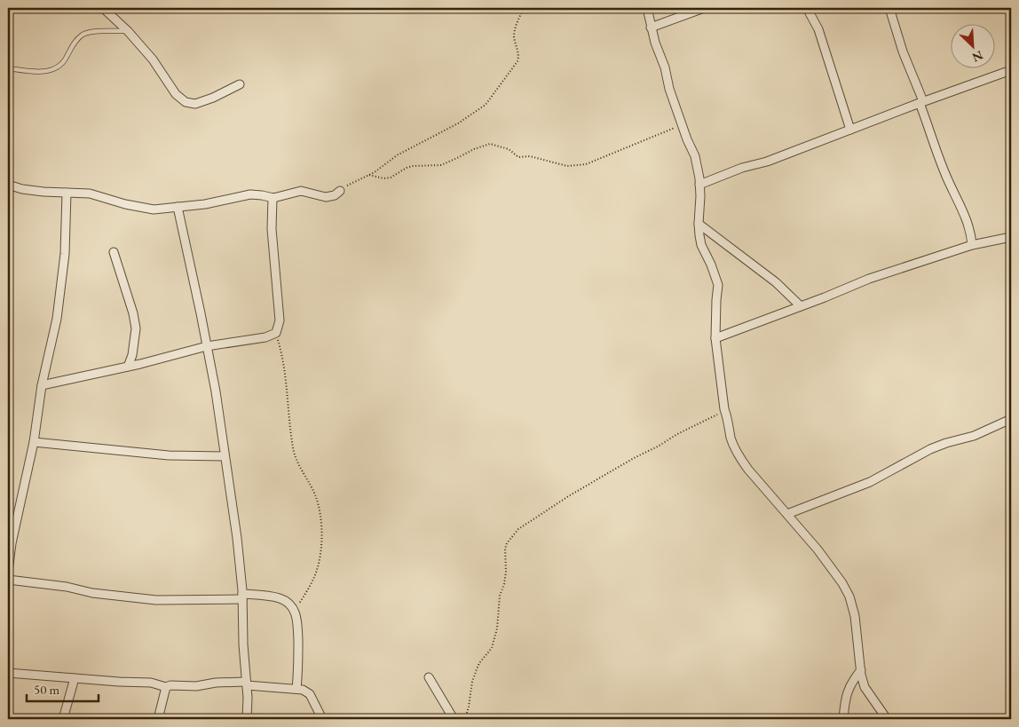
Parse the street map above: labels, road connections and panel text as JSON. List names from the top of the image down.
{
  "scale_bar": "50 m",
  "north": "bottom right"
}
